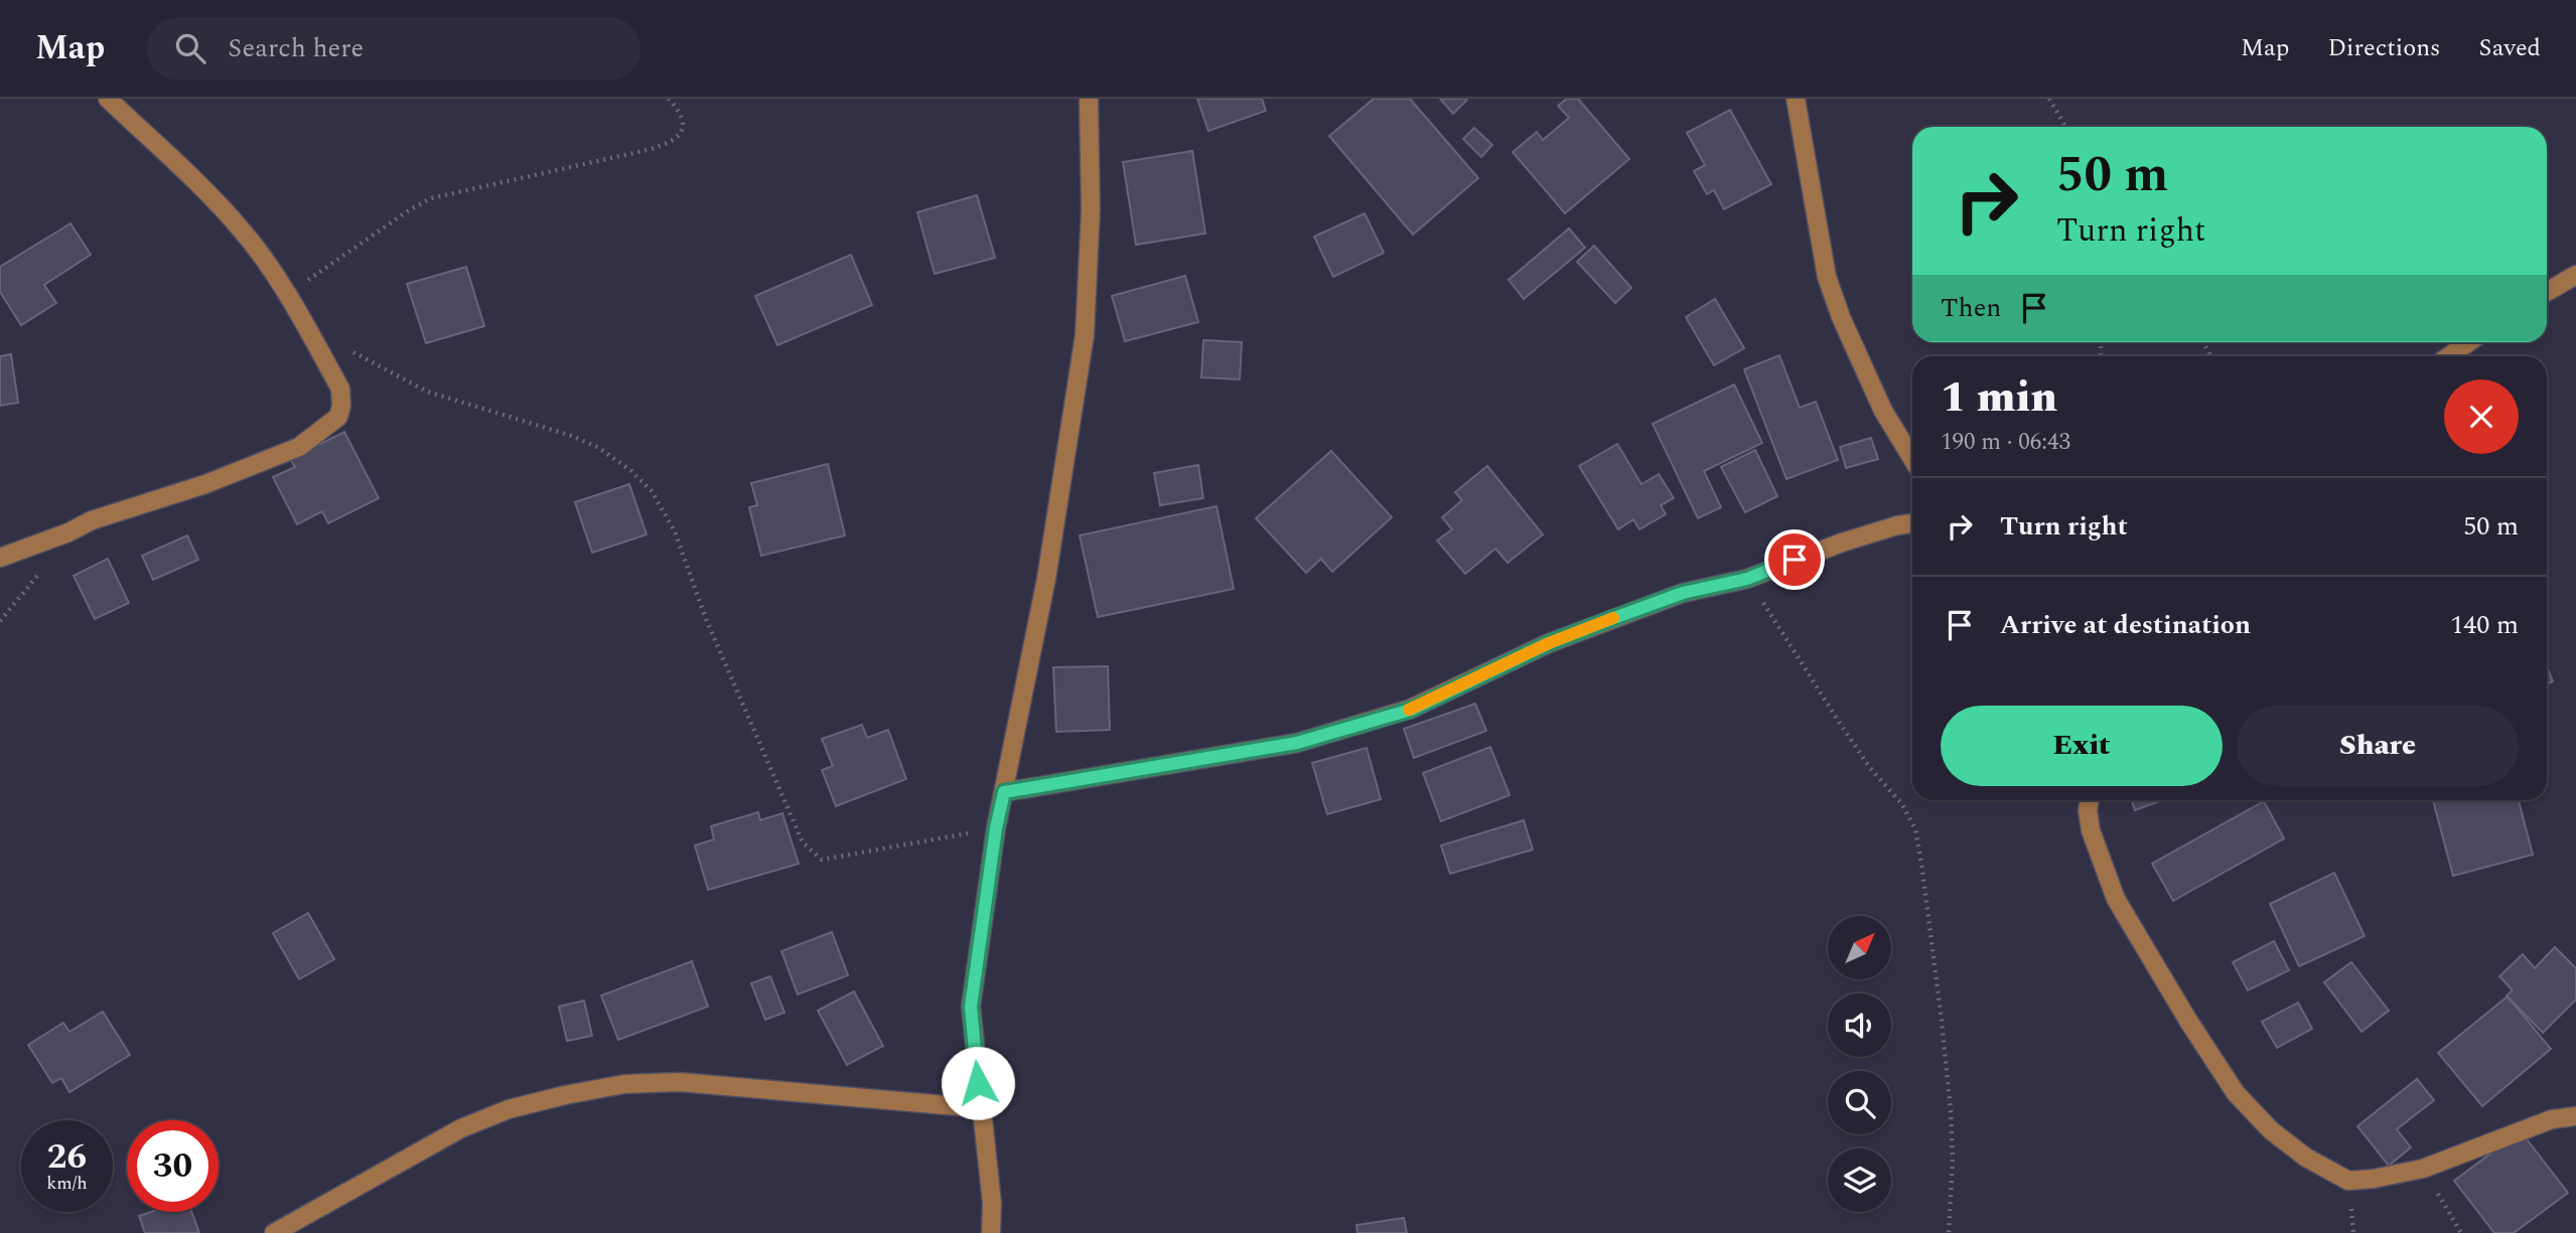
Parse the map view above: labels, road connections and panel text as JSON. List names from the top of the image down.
{
  "north": "top right",
  "page": {
    "header": "Map",
    "search": "Search here",
    "nav": ["Map", "Directions", "Saved"],
    "turn": ["50 m", "Turn right"],
    "then": "Then",
    "heading": ["1 min", "190 m · 06:43"],
    "list": [
      {
        "name": "Turn right",
        "value": "50 m"
      },
      {
        "name": "Arrive at destination",
        "value": "140 m"
      }
    ],
    "buttons": ["Exit", "Share"],
    "speed": "26 km/h",
    "limit": "30"
  }
}
